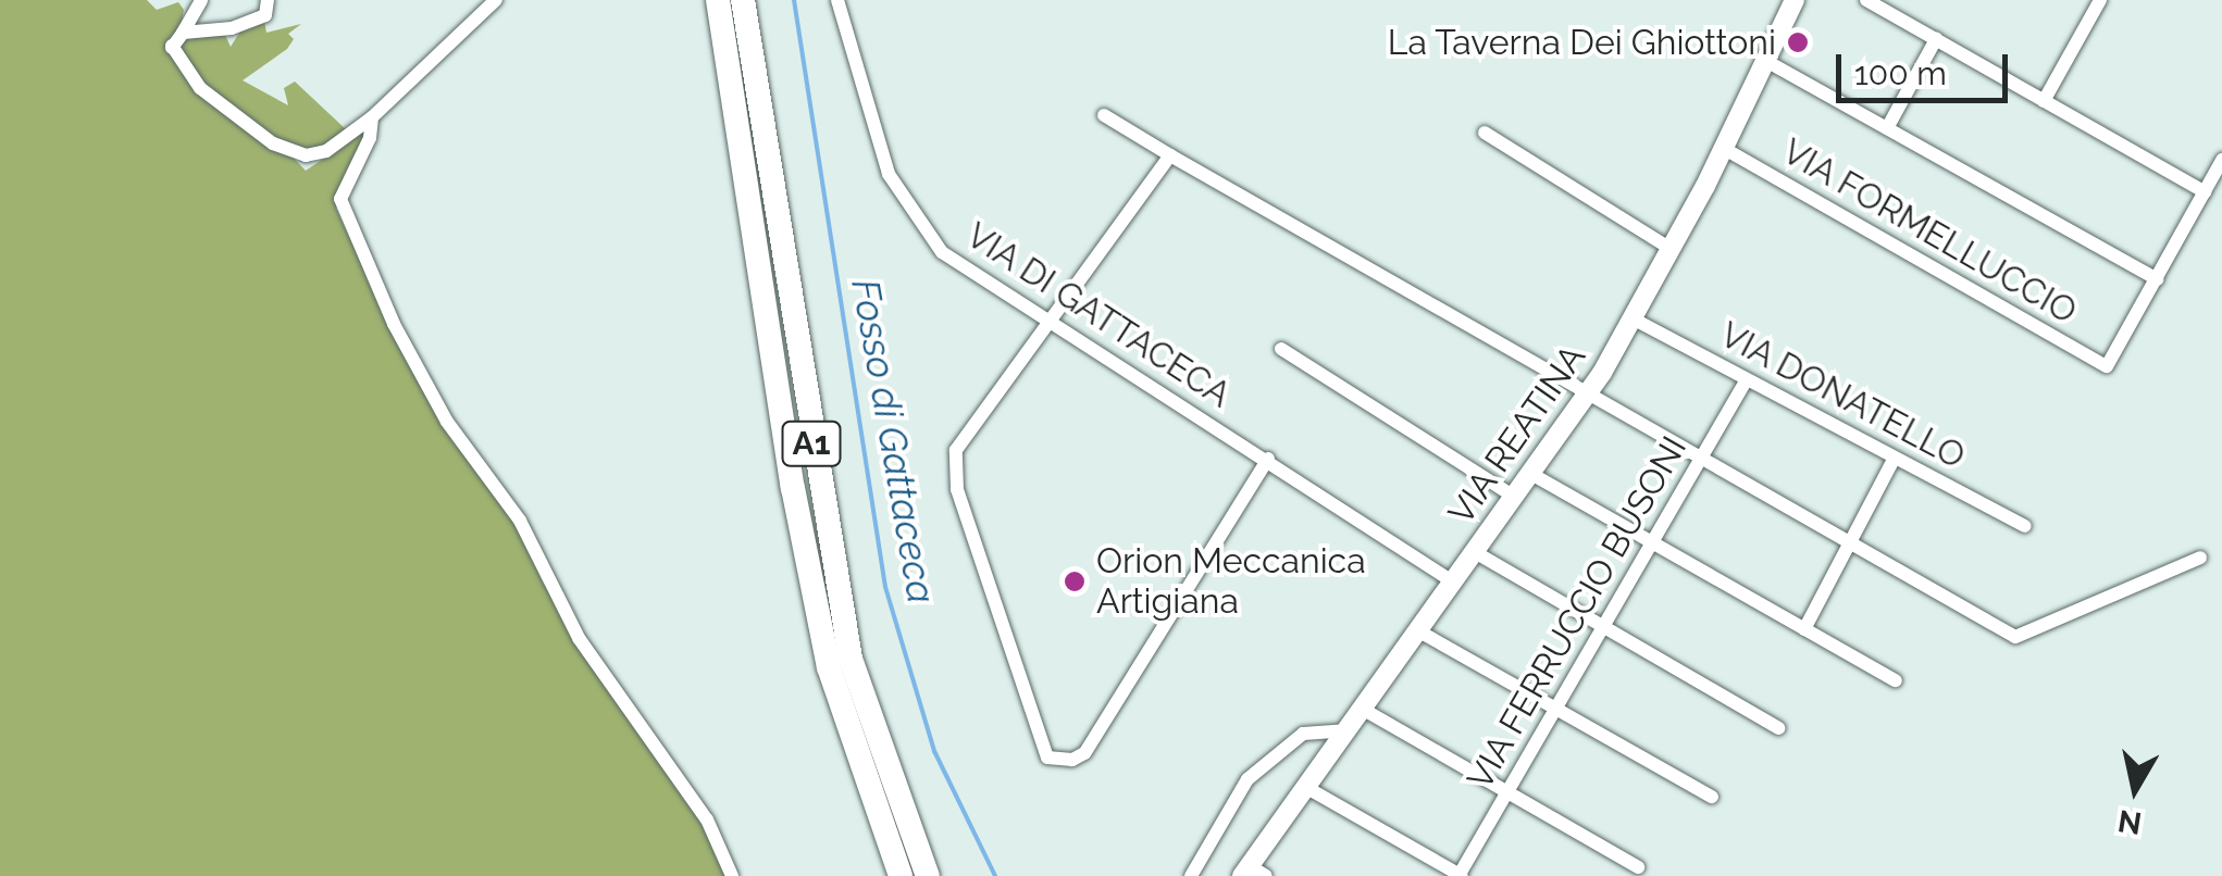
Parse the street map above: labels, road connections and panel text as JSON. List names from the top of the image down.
{
  "streets": {
    "highway": ["A1"],
    "street": [
      "VIA FORMELLUCCIO",
      "VIA DI GATTACECA",
      "VIA DONATELLO",
      "VIA REATINA",
      "VIA FERRUCCIO BUSONI"
    ]
  },
  "crossings": [
    ["VIA FORMELLUCCIO", "VIA REATINA"],
    ["VIA DI GATTACECA", "VIA REATINA"],
    ["VIA DONATELLO", "VIA REATINA"],
    ["VIA DONATELLO", "VIA FERRUCCIO BUSONI"]
  ],
  "water": ["Fosso di Gattaceca"],
  "places": ["La Taverna Dei Ghiottoni", "Orion Meccanica Artigiana"],
  "scale_bar": "100 m",
  "north": "bottom"
}
